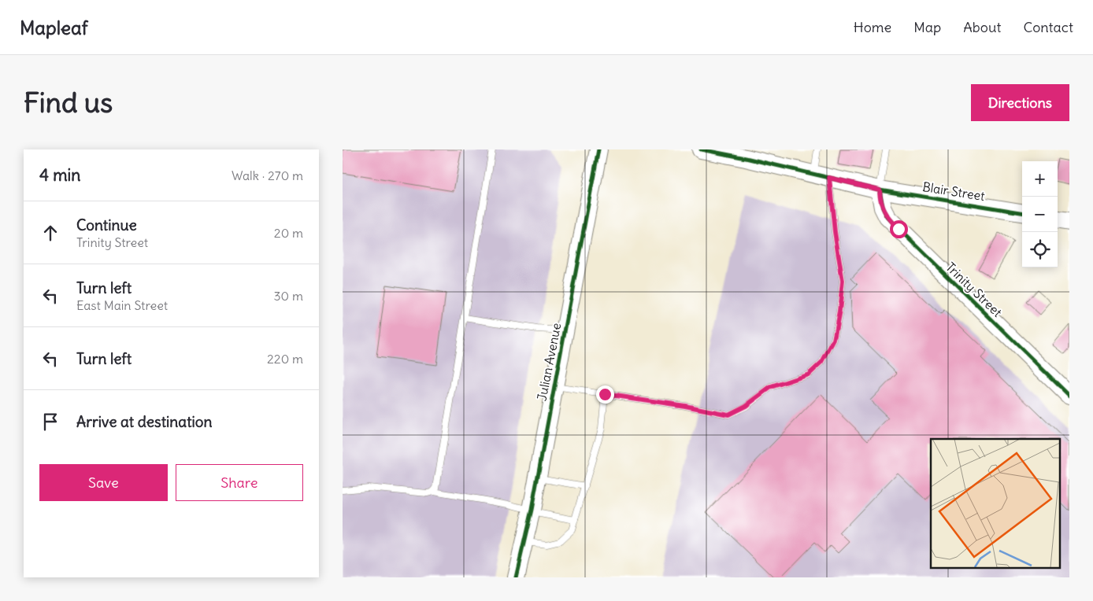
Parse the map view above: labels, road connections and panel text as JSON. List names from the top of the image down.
{
  "streets": {
    "street": ["Blair Street", "Trinity Street", "Julian Avenue"]
  },
  "crossings": [
    ["Blair Street", "Trinity Street"]
  ],
  "page": {
    "header": "Mapleaf",
    "nav": [
      "Home",
      "Map",
      "About",
      "Contact"
    ],
    "buttons": [
      "Directions",
      ["Save", "Share"]
    ],
    "title": "Find us",
    "heading": ["4 min", "Walk · 270 m"],
    "map_buttons": ["+", "−"],
    "list": [
      ["Continue", "Trinity Street", "20 m"],
      ["Turn left", "East Main Street", "30 m"],
      ["Turn left", "220 m"],
      "Arrive at destination"
    ]
  }
}
